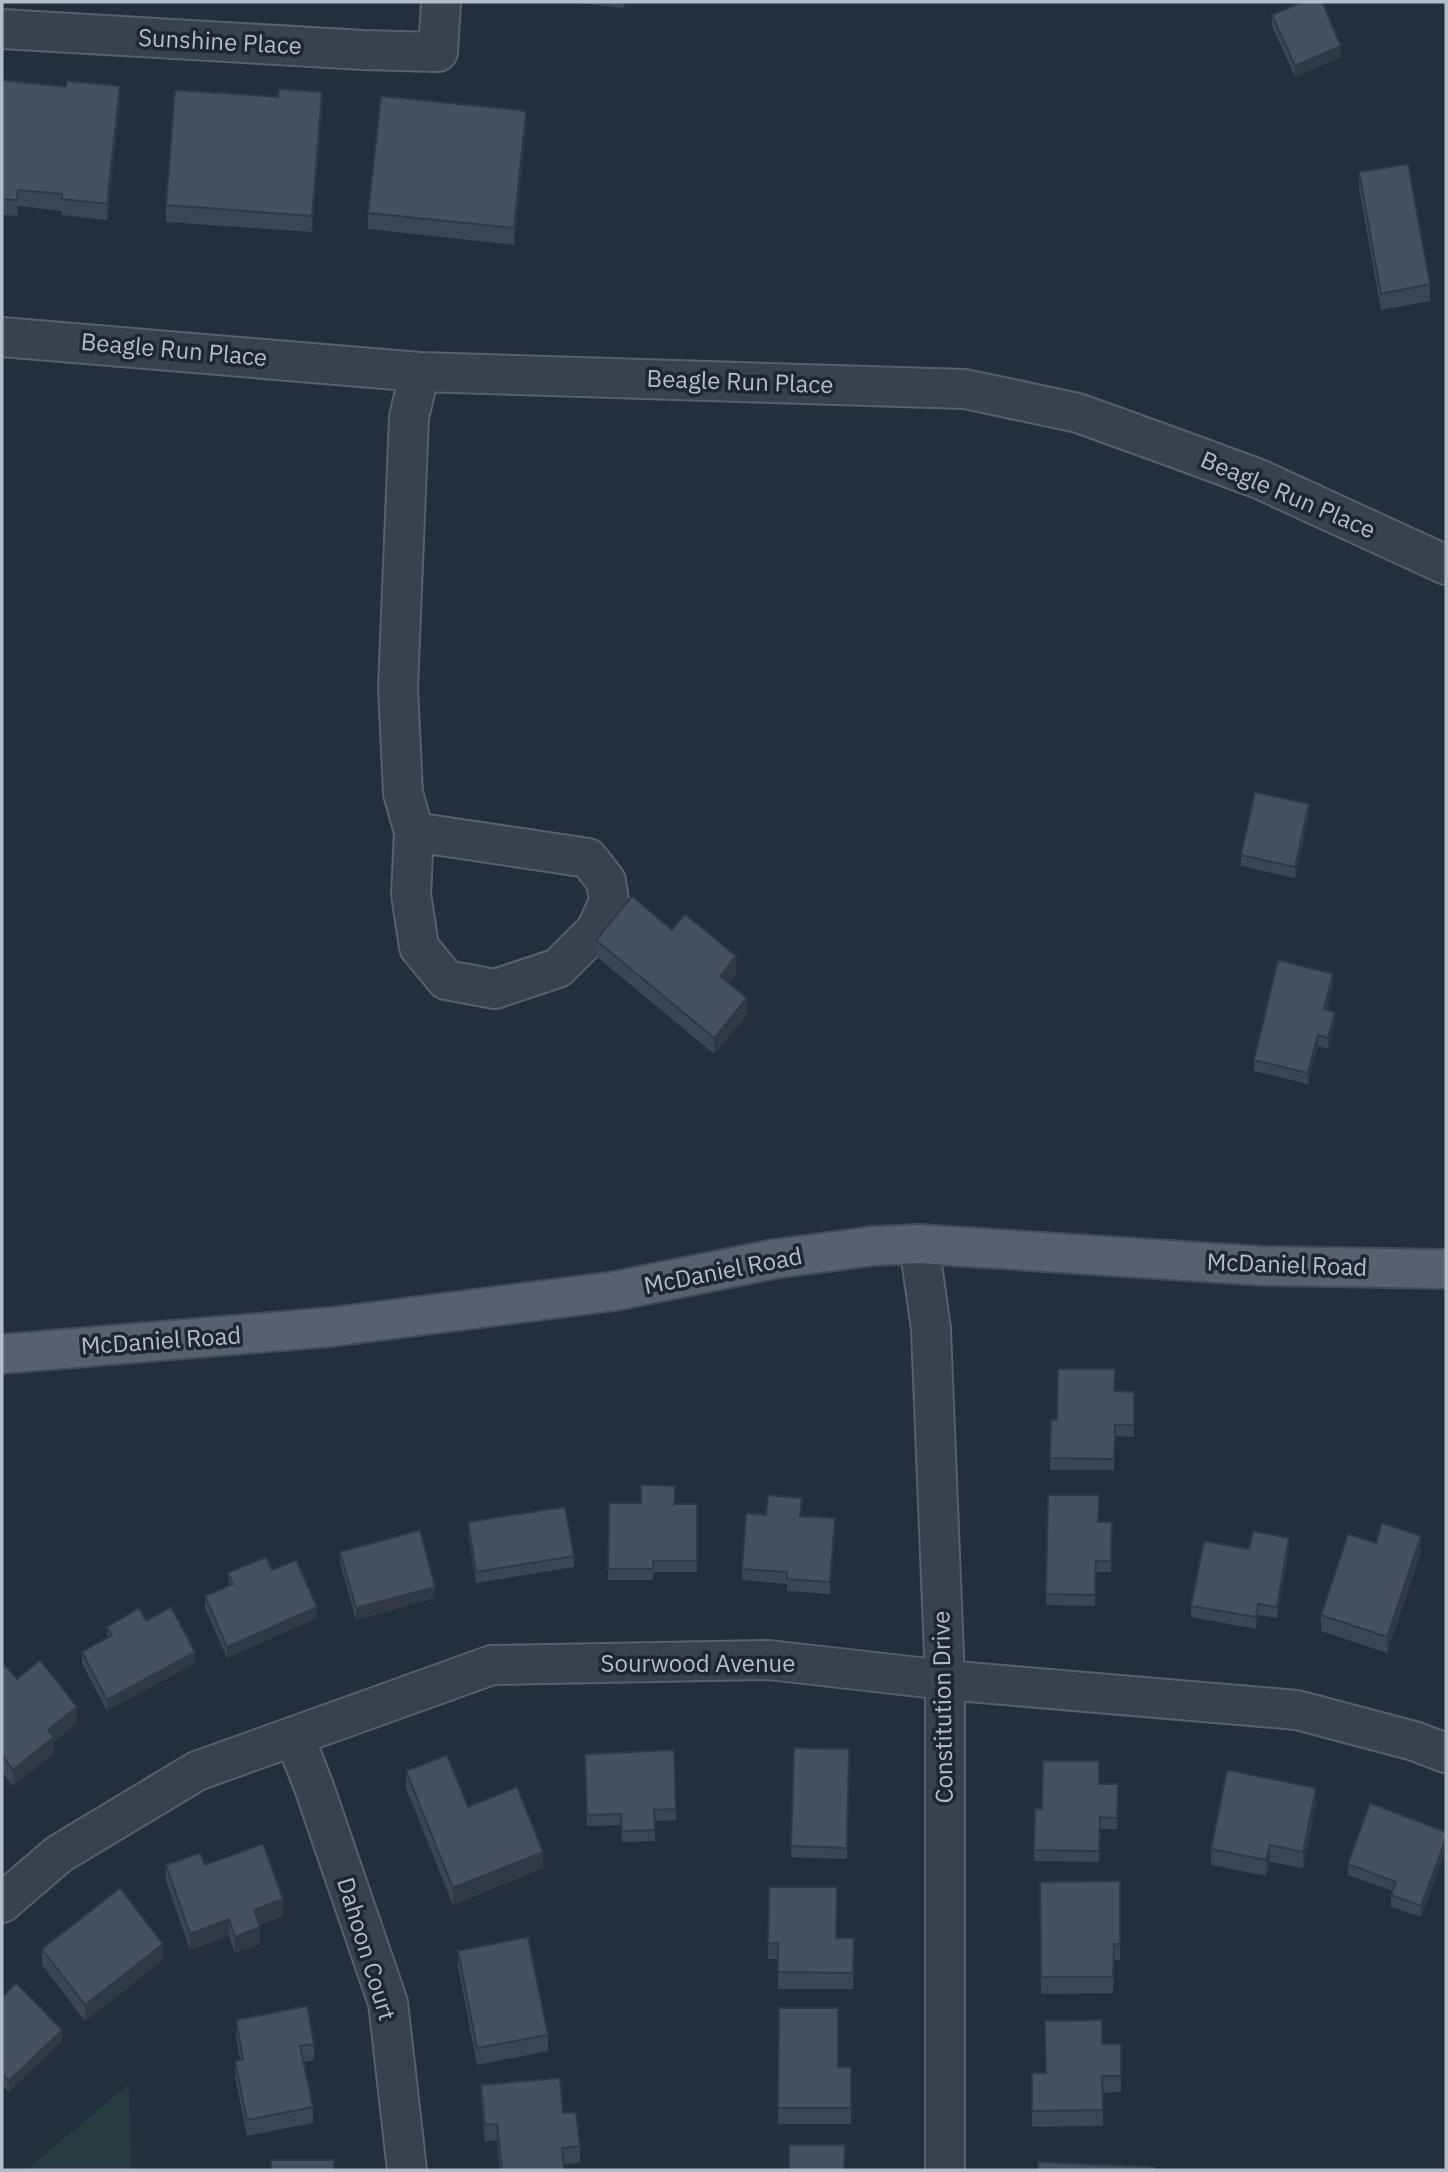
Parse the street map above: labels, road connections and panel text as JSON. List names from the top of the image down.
{
  "streets": {
    "main road": ["McDaniel Road"],
    "street": [
      "Sunshine Place",
      "Beagle Run Place",
      "Sourwood Avenue",
      "Constitution Drive",
      "Dahoon Court"
    ]
  },
  "crossings": [
    ["McDaniel Road", "Constitution Drive"],
    ["Sourwood Avenue", "Constitution Drive"],
    ["Sourwood Avenue", "Dahoon Court"]
  ]
}
